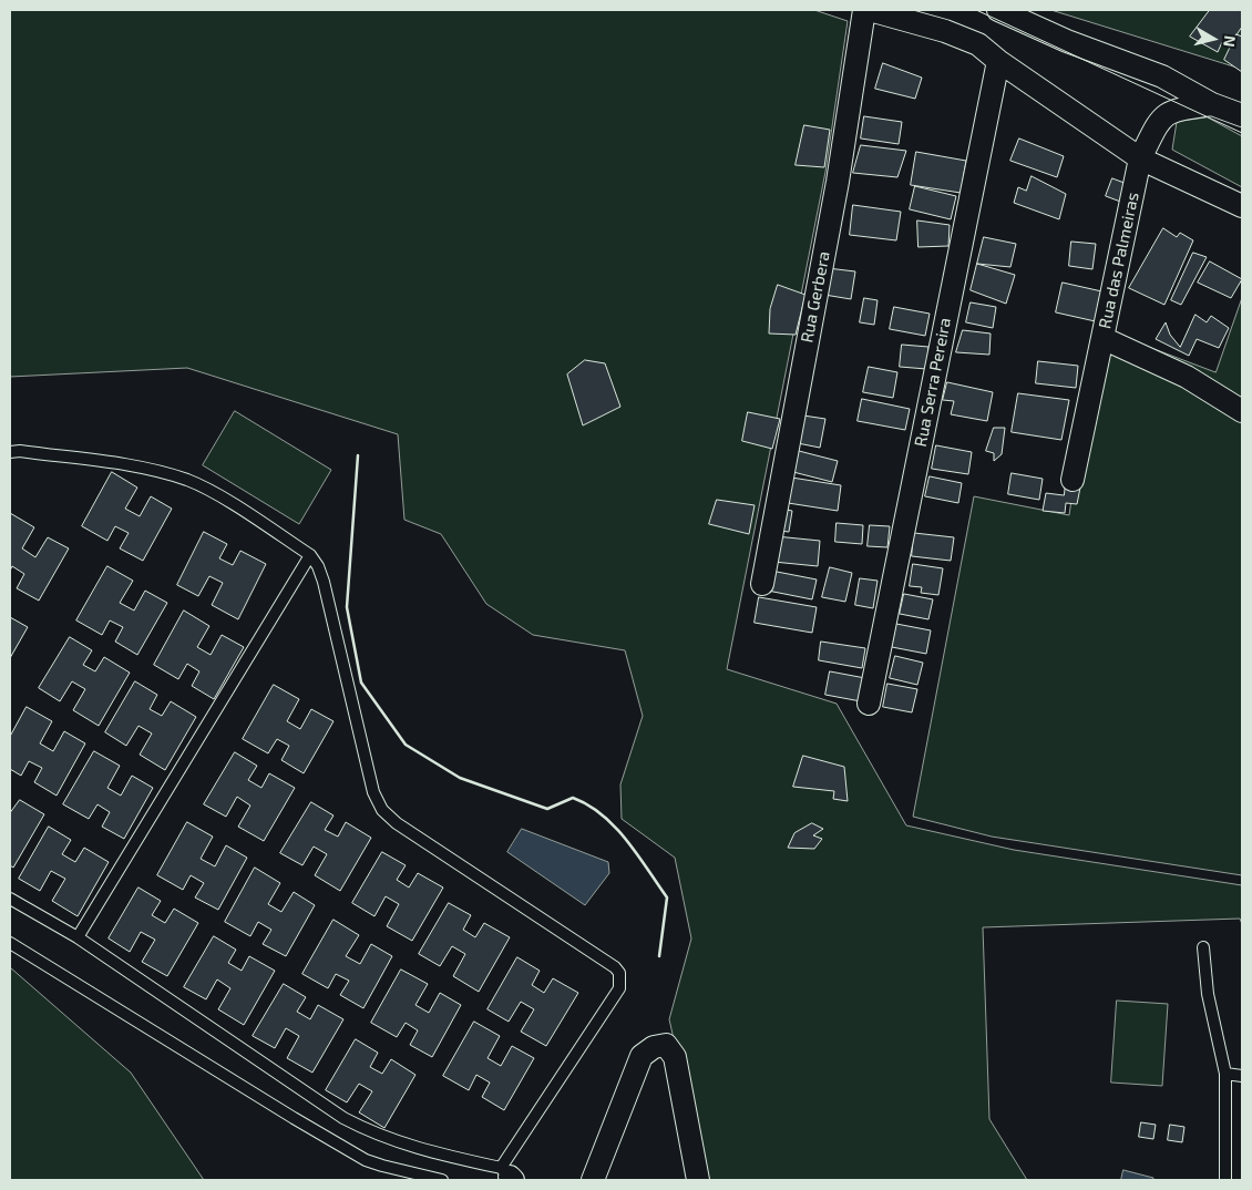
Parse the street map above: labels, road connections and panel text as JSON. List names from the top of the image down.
{
  "streets": {
    "street": ["Rua das Palmeiras", "Rua Gerbera", "Rua Serra Pereira"]
  },
  "north": "right"
}
